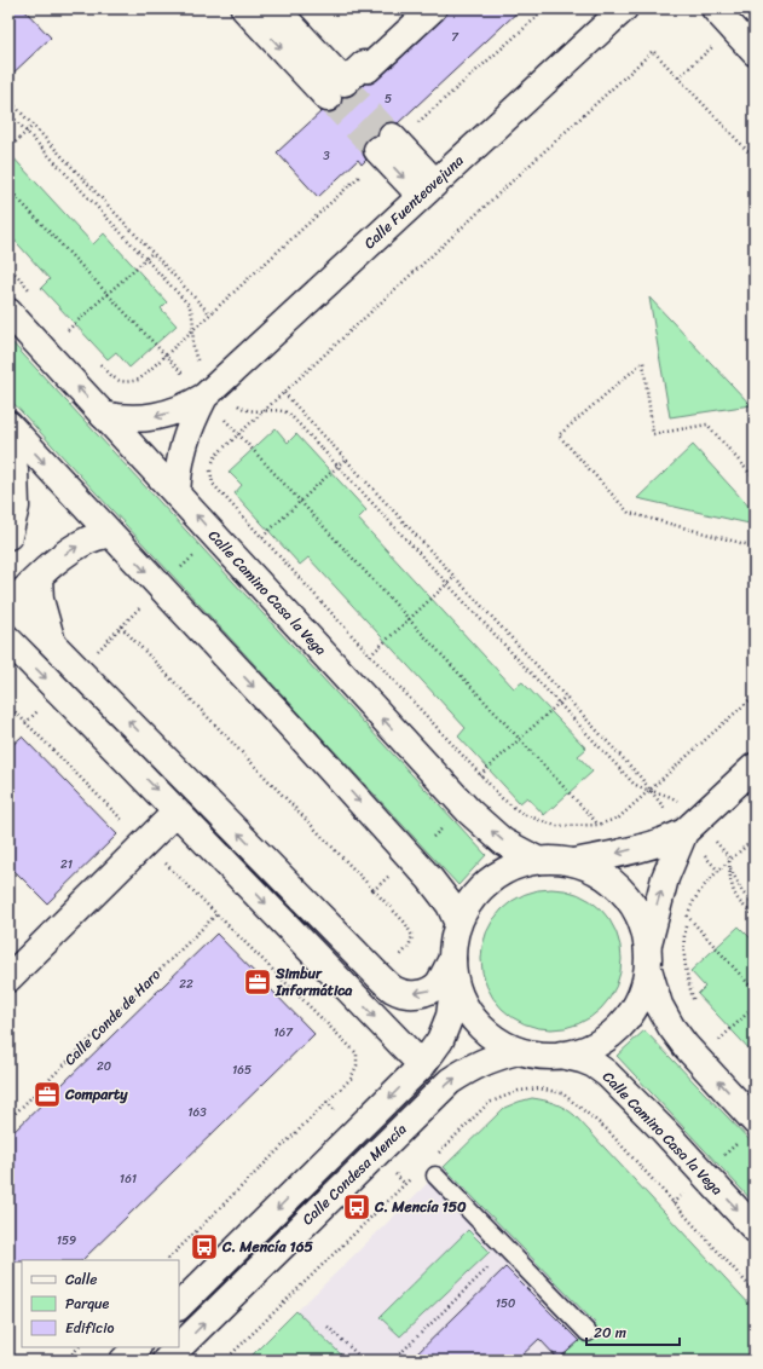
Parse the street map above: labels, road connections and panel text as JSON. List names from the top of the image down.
{
  "streets": {
    "street": ["Calle Fuenteovejuna", "Calle Camino Casa la Vega", "Calle Condesa Mencía"],
    "path": ["Calle Conde de Haro"]
  },
  "crossings": [
    ["Calle Fuenteovejuna", "Calle Camino Casa la Vega"],
    ["Calle Camino Casa la Vega", "Calle Condesa Mencía"]
  ],
  "places": {
    "office": ["Simbur Informática", "Comparty"],
    "bus stop": ["C. Mencía 150", "C. Mencía 165"]
  },
  "house_numbers": [
    "7",
    "5",
    "3",
    "21",
    "22",
    "167",
    "20",
    "165",
    "163",
    "161",
    "159",
    "150"
  ],
  "legend": ["Calle", "Parque", "Edificio"],
  "scale_bar": "20 m"
}
